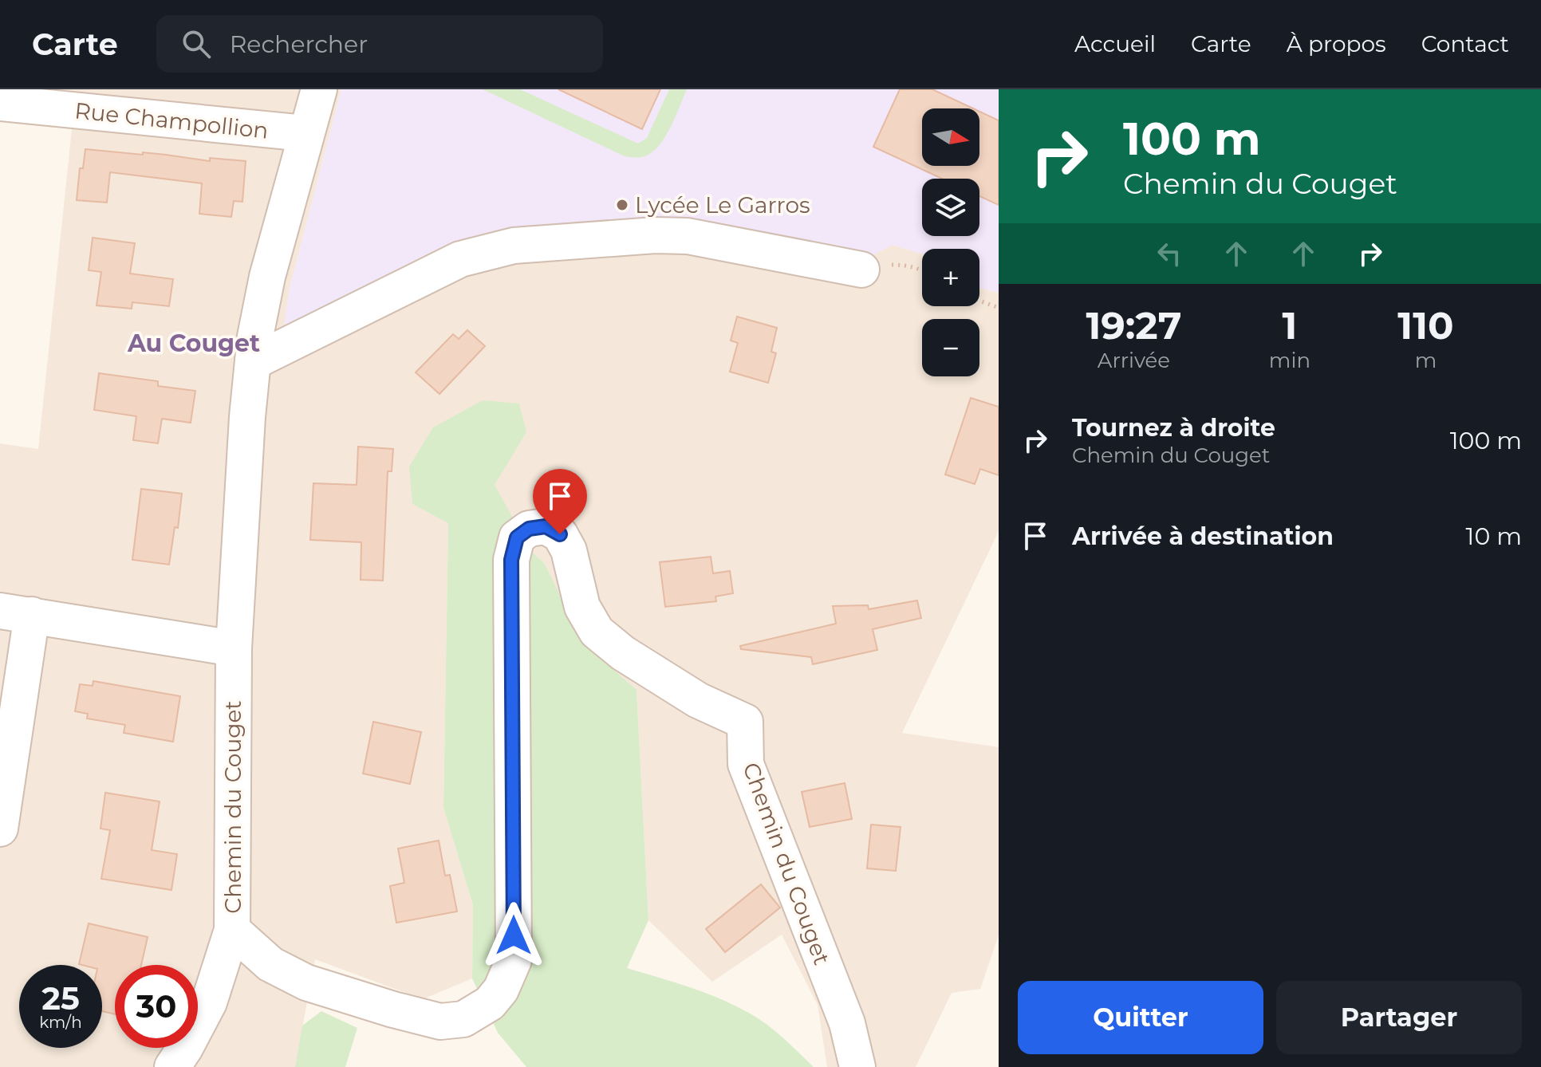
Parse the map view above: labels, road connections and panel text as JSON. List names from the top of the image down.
{
  "streets": {
    "street": ["Rue Champollion", "Chemin du Couget"]
  },
  "crossings": [
    ["Rue Champollion", "Chemin du Couget"]
  ],
  "districts": ["Au Couget"],
  "places": ["Lycée Le Garros"],
  "north": "right",
  "page": {
    "header": "Carte",
    "search": "Rechercher",
    "nav": [
      "Accueil",
      "Carte",
      "À propos",
      "Contact"
    ],
    "turn": ["100 m", "Chemin du Couget"],
    "map_buttons": ["+", "−"],
    "eta": [
      "19:27",
      "Arrivée",
      "1",
      "min",
      "110",
      "m"
    ],
    "list": [
      {
        "name": "Tournez à droite",
        "note": "Chemin du Couget",
        "value": "100 m"
      },
      {
        "name": "Arrivée à destination",
        "value": "10 m"
      }
    ],
    "speed": "25 km/h",
    "limit": "30",
    "buttons": ["Quitter", "Partager"]
  }
}
